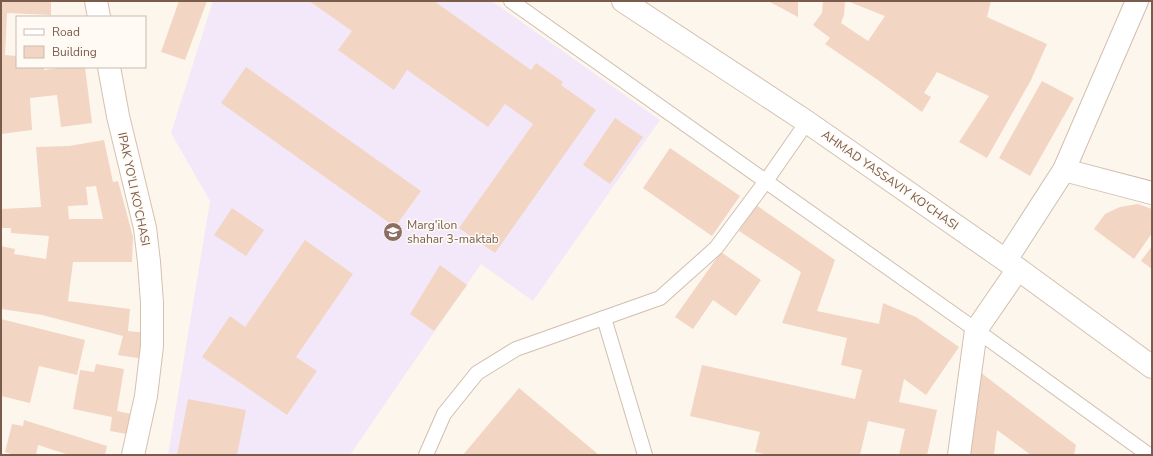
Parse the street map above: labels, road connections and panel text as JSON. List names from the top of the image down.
{
  "streets": {
    "street": ["AHMAD YASSAVIY KO'CHASI", "IPAK YO'LI KO'CHASI"]
  },
  "places": {
    "school or university": ["Marg'ilon shahar 3-maktab"]
  },
  "legend": ["Road", "Building"]
}
